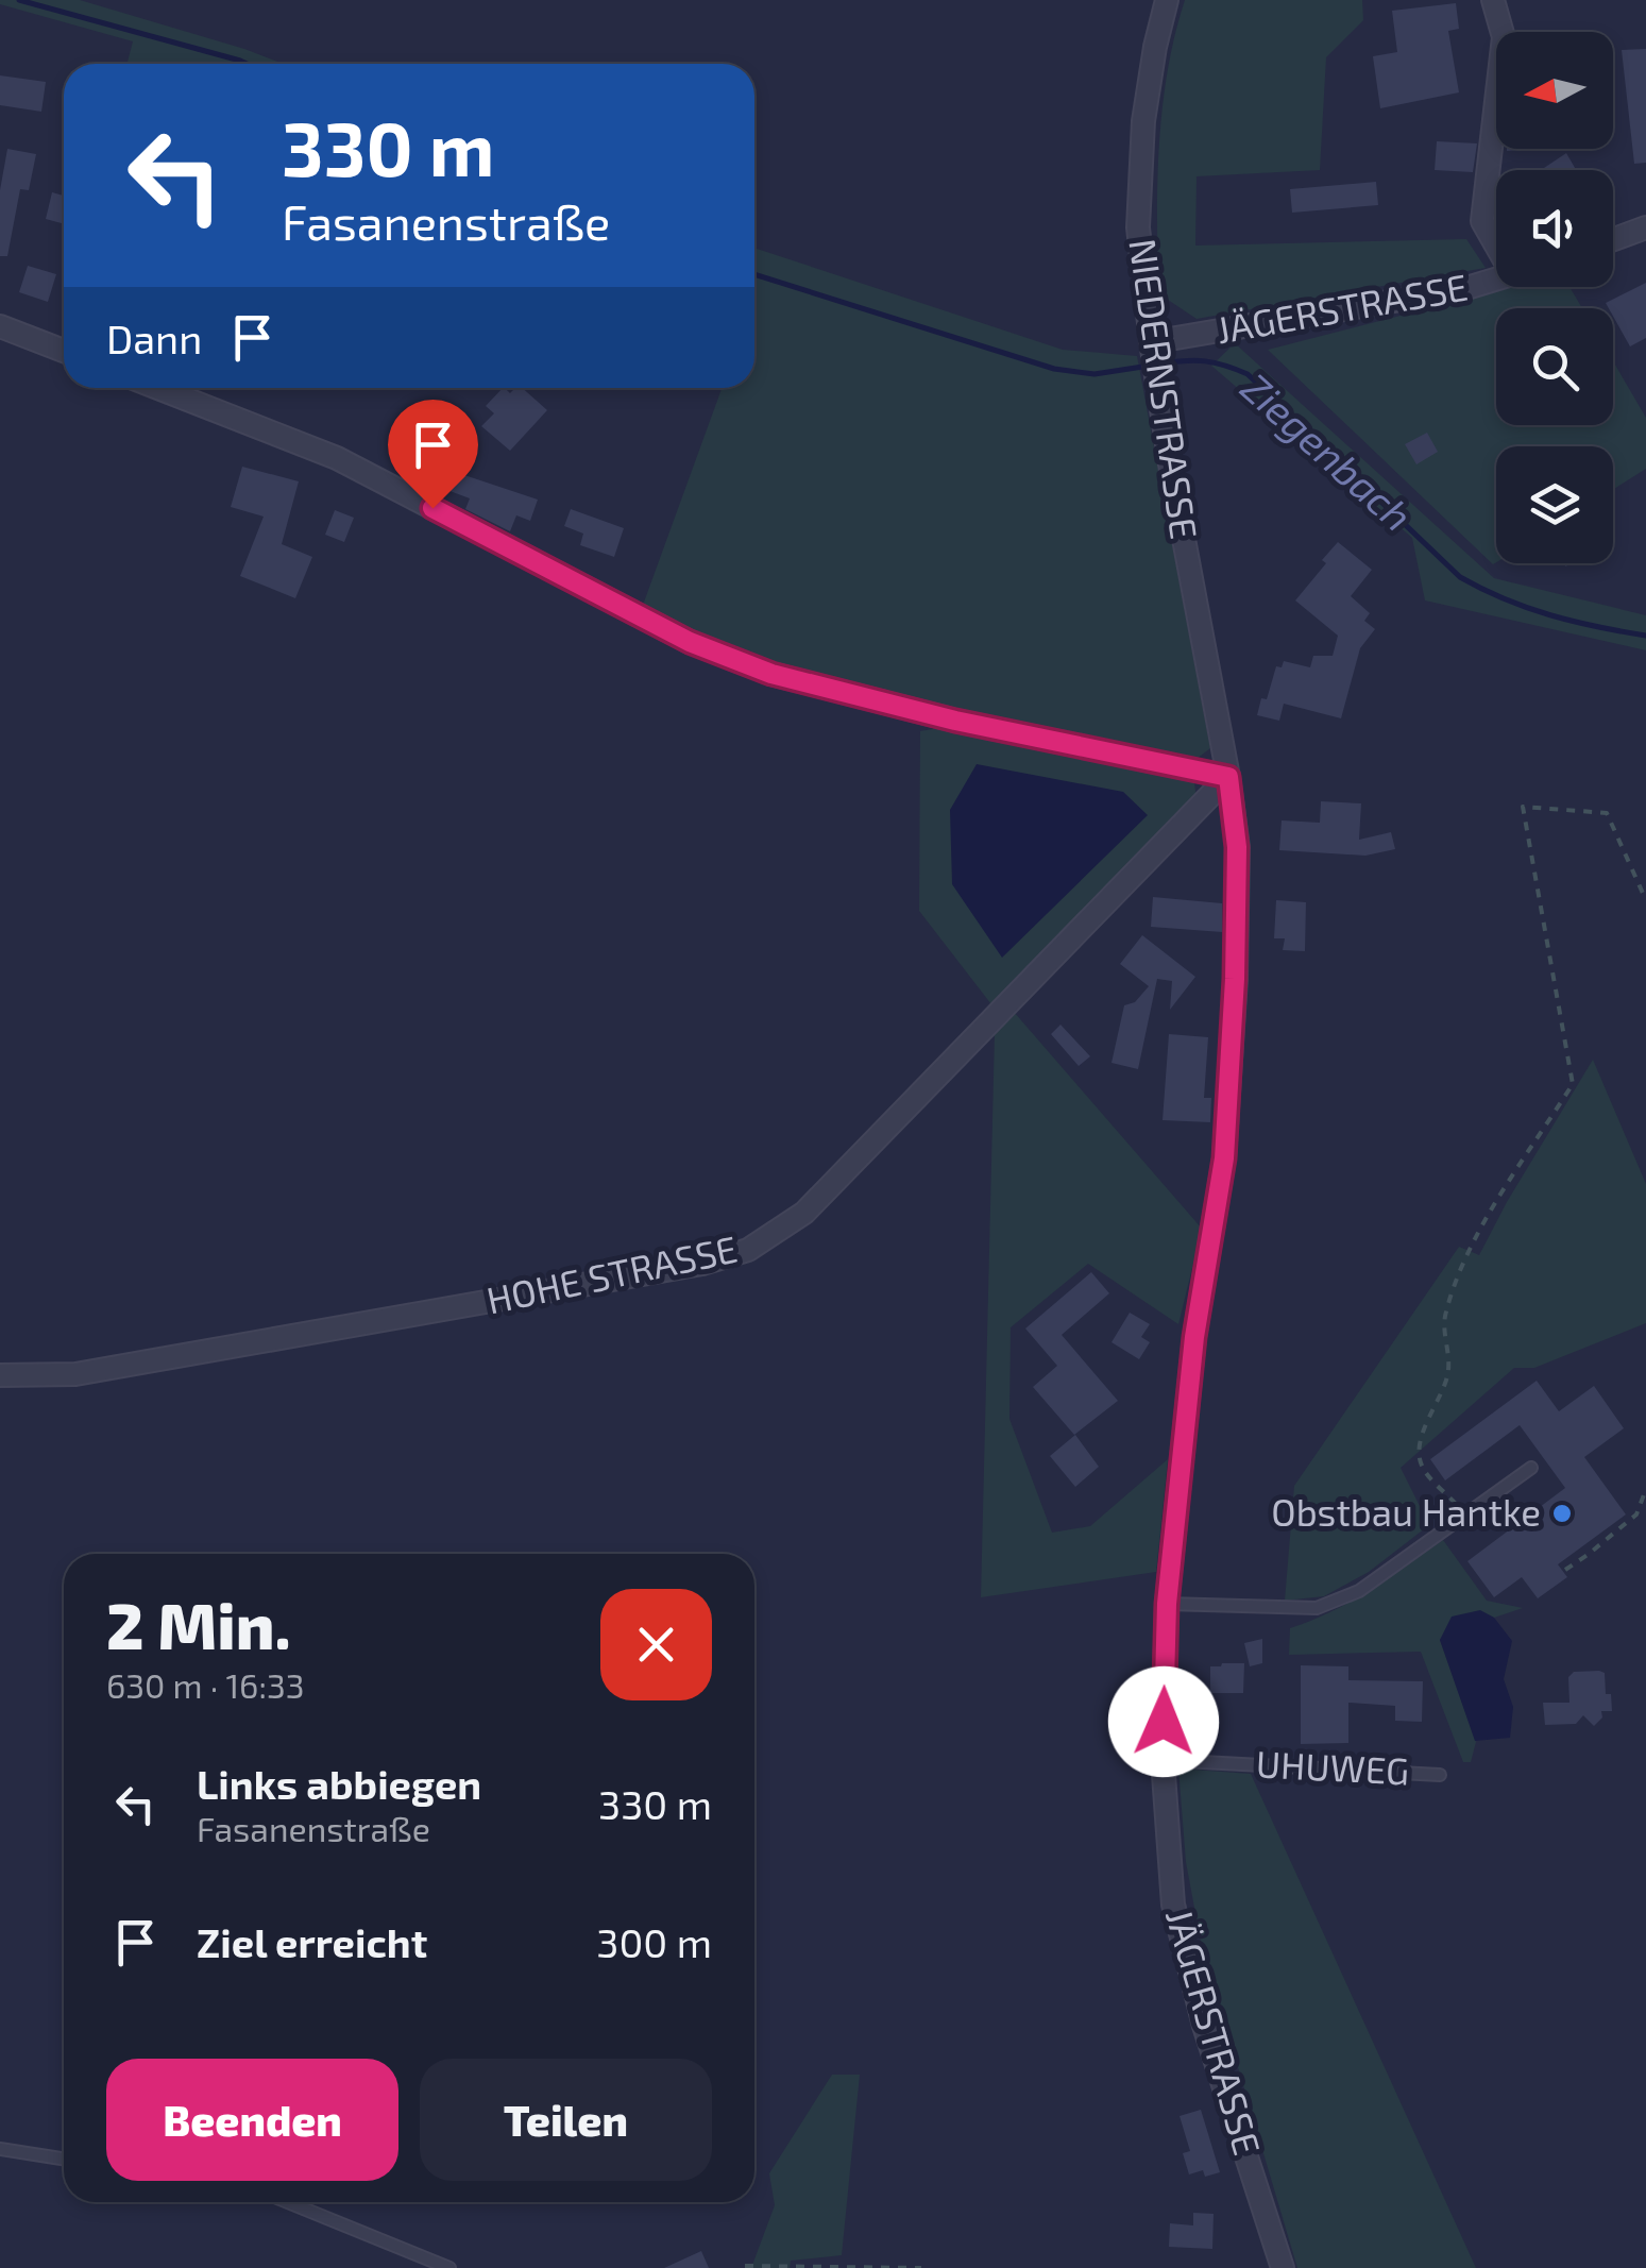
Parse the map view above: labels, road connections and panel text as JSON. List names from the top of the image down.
{
  "streets": {
    "street": ["JÄGERSTRASSE", "NIEDERNSTRASSE", "HOHE STRASSE"],
    "lane": ["UHUWEG"]
  },
  "crossings": [
    ["JÄGERSTRASSE", "NIEDERNSTRASSE"],
    ["JÄGERSTRASSE", "HOHE STRASSE"],
    ["JÄGERSTRASSE", "UHUWEG"],
    ["NIEDERNSTRASSE", "HOHE STRASSE"]
  ],
  "water": ["Ziegenbach"],
  "places": ["Obstbau Hantke"],
  "north": "left",
  "page": {
    "turn": ["330 m", "Fasanenstraße"],
    "then": "Dann",
    "heading": ["2 Min.", "630 m · 16:33"],
    "list": [
      {
        "name": "Links abbiegen",
        "note": "Fasanenstraße",
        "value": "330 m"
      },
      {
        "name": "Ziel erreicht",
        "value": "300 m"
      }
    ],
    "buttons": ["Beenden", "Teilen"]
  }
}
